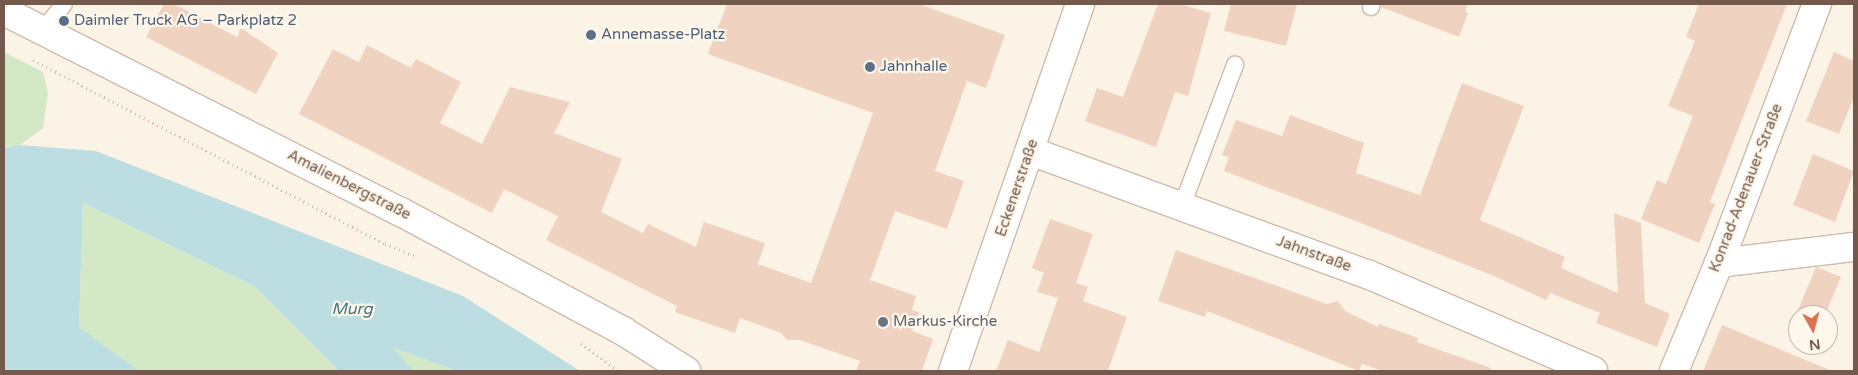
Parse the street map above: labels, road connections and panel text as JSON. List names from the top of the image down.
{
  "streets": {
    "street": [
      "Amalienbergstraße",
      "Eckenerstraße",
      "Konrad-Adenauer-Straße",
      "Jahnstraße"
    ]
  },
  "crossings": [
    ["Eckenerstraße", "Jahnstraße"]
  ],
  "water": ["Murg"],
  "places": [
    "Daimler Truck AG − Parkplatz 2",
    "Annemasse-Platz",
    "Jahnhalle",
    "Markus-Kirche"
  ],
  "north": "bottom"
}
